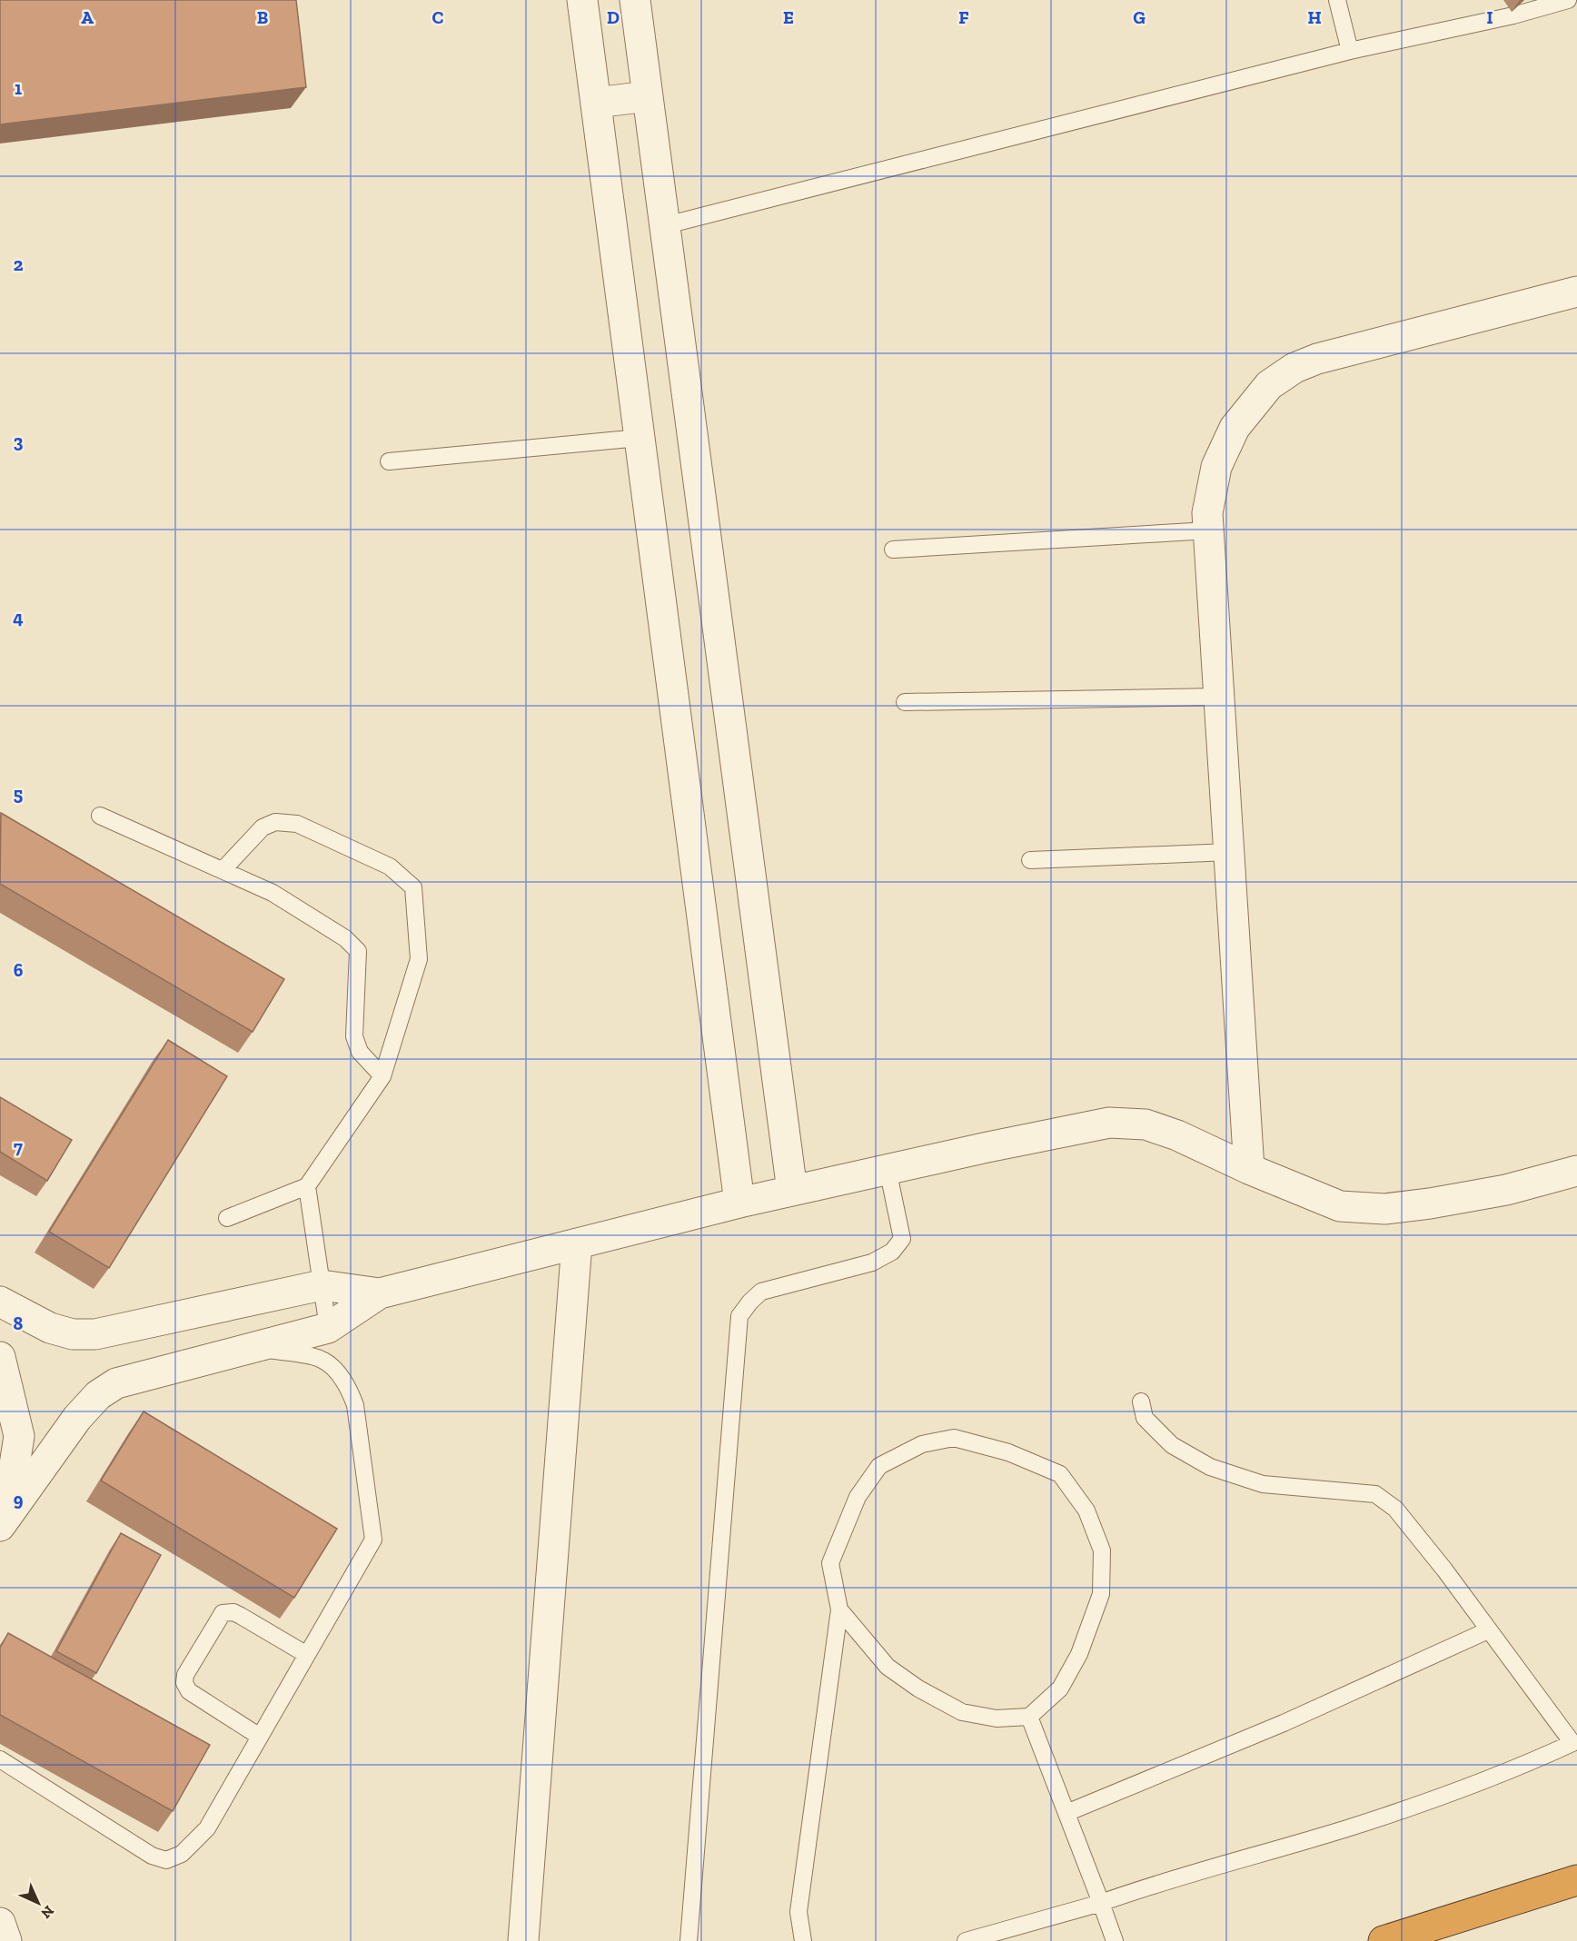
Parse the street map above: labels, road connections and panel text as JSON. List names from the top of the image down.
{
  "north": "bottom right",
  "grid": {
    "columns": [
      "A",
      "B",
      "C",
      "D",
      "E",
      "F",
      "G",
      "H",
      "I"
    ],
    "rows": [
      "1",
      "2",
      "3",
      "4",
      "5",
      "6",
      "7",
      "8",
      "9"
    ]
  }
}
